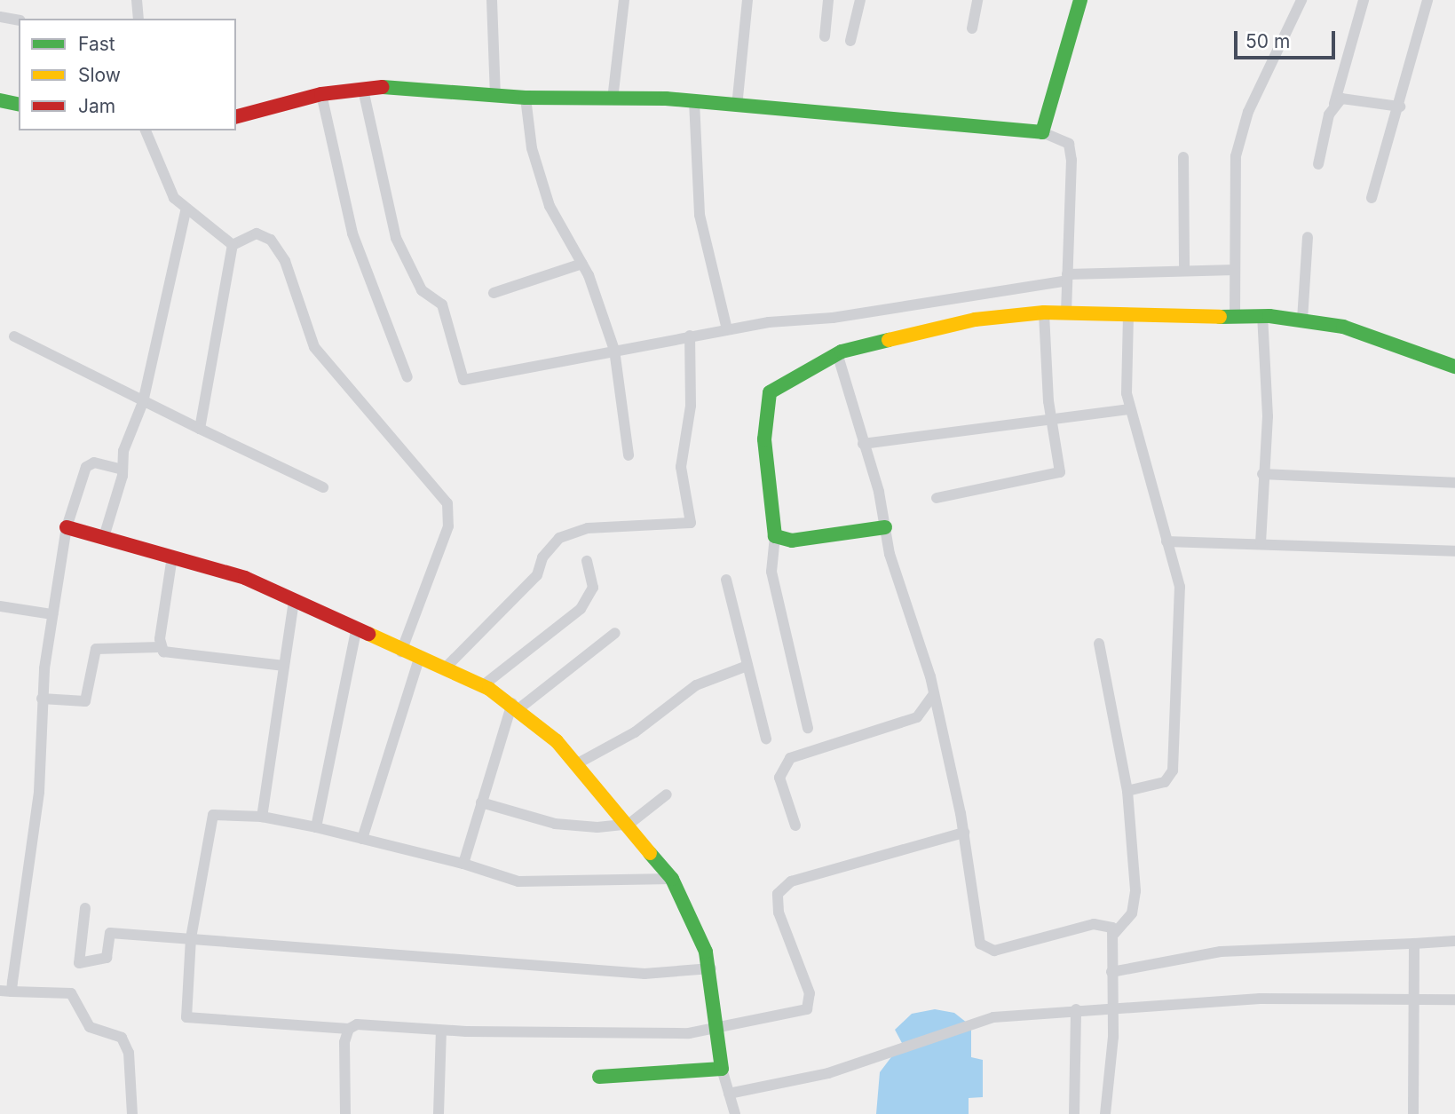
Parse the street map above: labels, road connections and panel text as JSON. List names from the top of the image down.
{
  "legend": ["Fast", "Slow", "Jam"],
  "scale_bar": "50 m"
}
